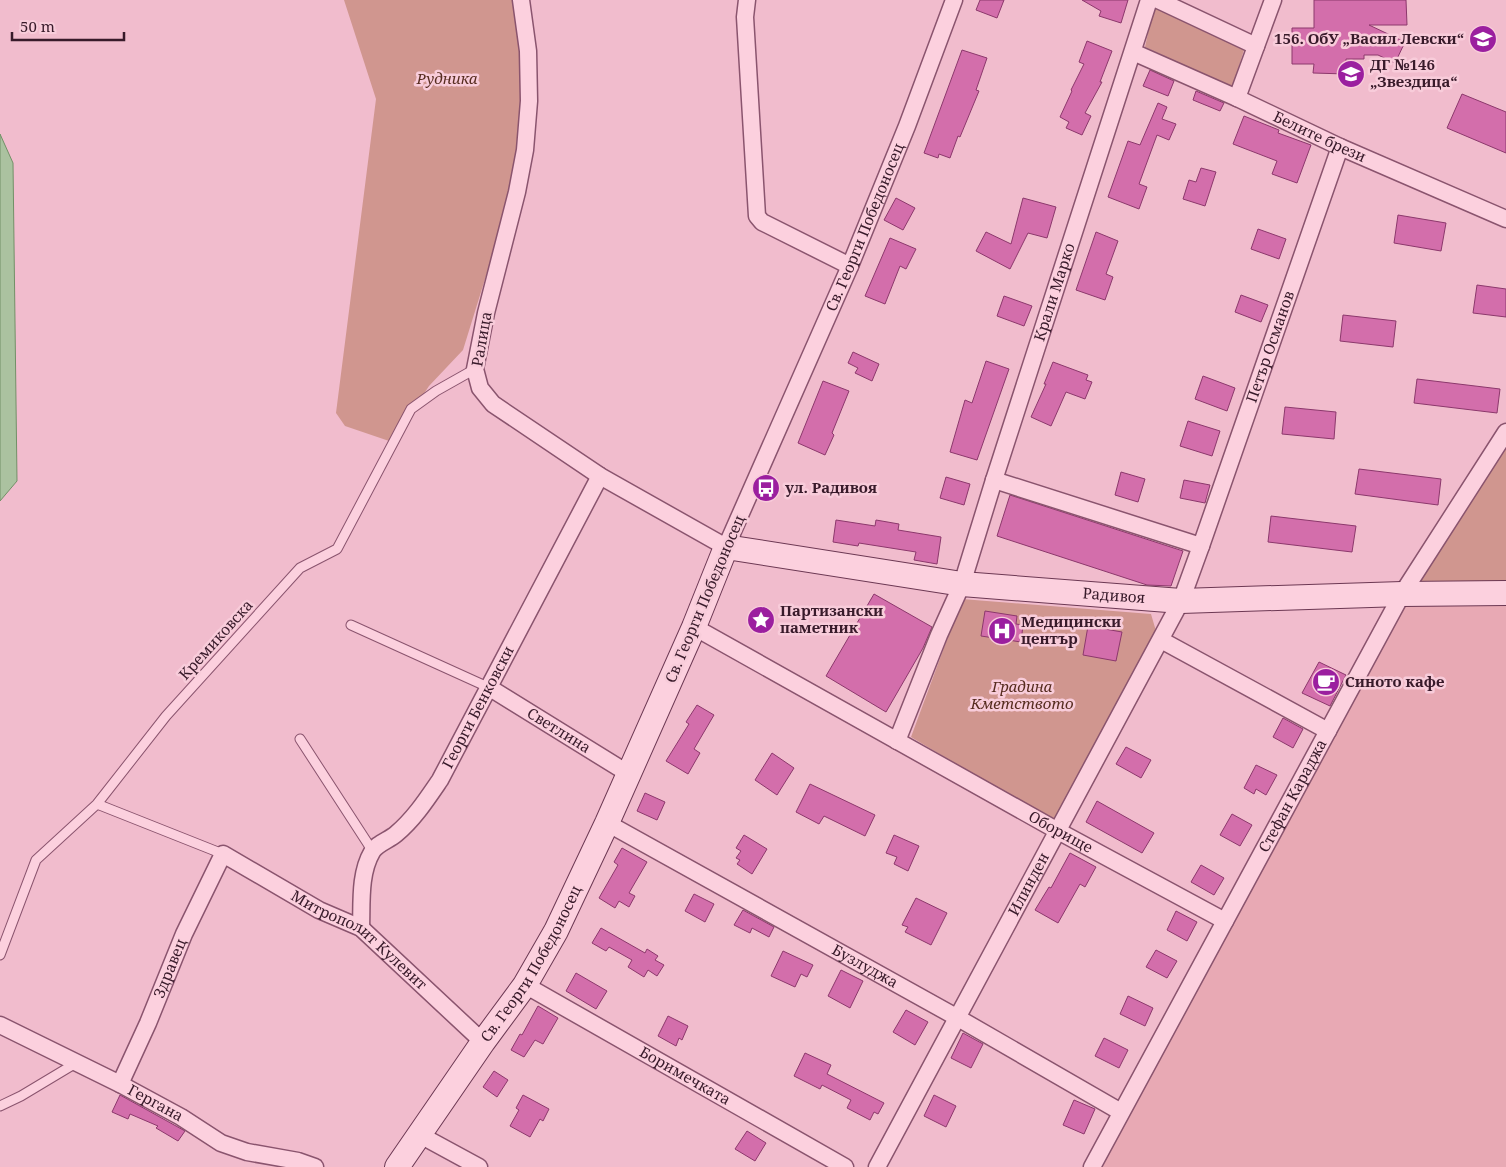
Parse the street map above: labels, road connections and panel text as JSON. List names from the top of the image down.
{
  "streets": {
    "street": [
      "Белите брези",
      "Св. Георги Победоносец",
      "Крали Марко",
      "Ралица",
      "Петър Османов",
      "Радивоя",
      "Георги Бенковски",
      "Светлина",
      "Стефан Караджа",
      "Оборище",
      "Илинден",
      "Митрополит Кулевит",
      "Бузлуджа",
      "Здравец",
      "Боримечката",
      "Гергана"
    ],
    "lane": ["Кремиковска"]
  },
  "crossings": [
    ["Белите брези", "Крали Марко"],
    ["Белите брези", "Петър Османов"],
    ["Св. Георги Победоносец", "Ралица"],
    ["Св. Георги Победоносец", "Радивоя"],
    ["Св. Георги Победоносец", "Светлина"],
    ["Св. Георги Победоносец", "Оборище"],
    ["Св. Георги Победоносец", "Митрополит Кулевит"],
    ["Св. Георги Победоносец", "Бузлуджа"],
    ["Св. Георги Победоносец", "Боримечката"],
    ["Крали Марко", "Радивоя"],
    ["Ралица", "Радивоя"],
    ["Ралица", "Кремиковска"],
    ["Ралица", "Георги Бенковски"],
    ["Петър Османов", "Радивоя"],
    ["Петър Османов", "Илинден"],
    ["Радивоя", "Стефан Караджа"],
    ["Радивоя", "Илинден"],
    ["Георги Бенковски", "Светлина"],
    ["Стефан Караджа", "Оборище"],
    ["Стефан Караджа", "Бузлуджа"],
    ["Оборище", "Илинден"],
    ["Илинден", "Бузлуджа"],
    ["Митрополит Кулевит", "Здравец"],
    ["Здравец", "Гергана"]
  ],
  "parks": ["Рудника", "Градина Кметството"],
  "places": {
    "school or university": ["156. ОбУ „Васил Левски“", "ДГ №146 „Звездица“"],
    "bus stop": ["ул. Радивоя"],
    "place": ["Партизански паметник"],
    "hospital": ["Медицински център"],
    "cafe": ["Синото кафе"]
  },
  "scale_bar": "50 m"
}
